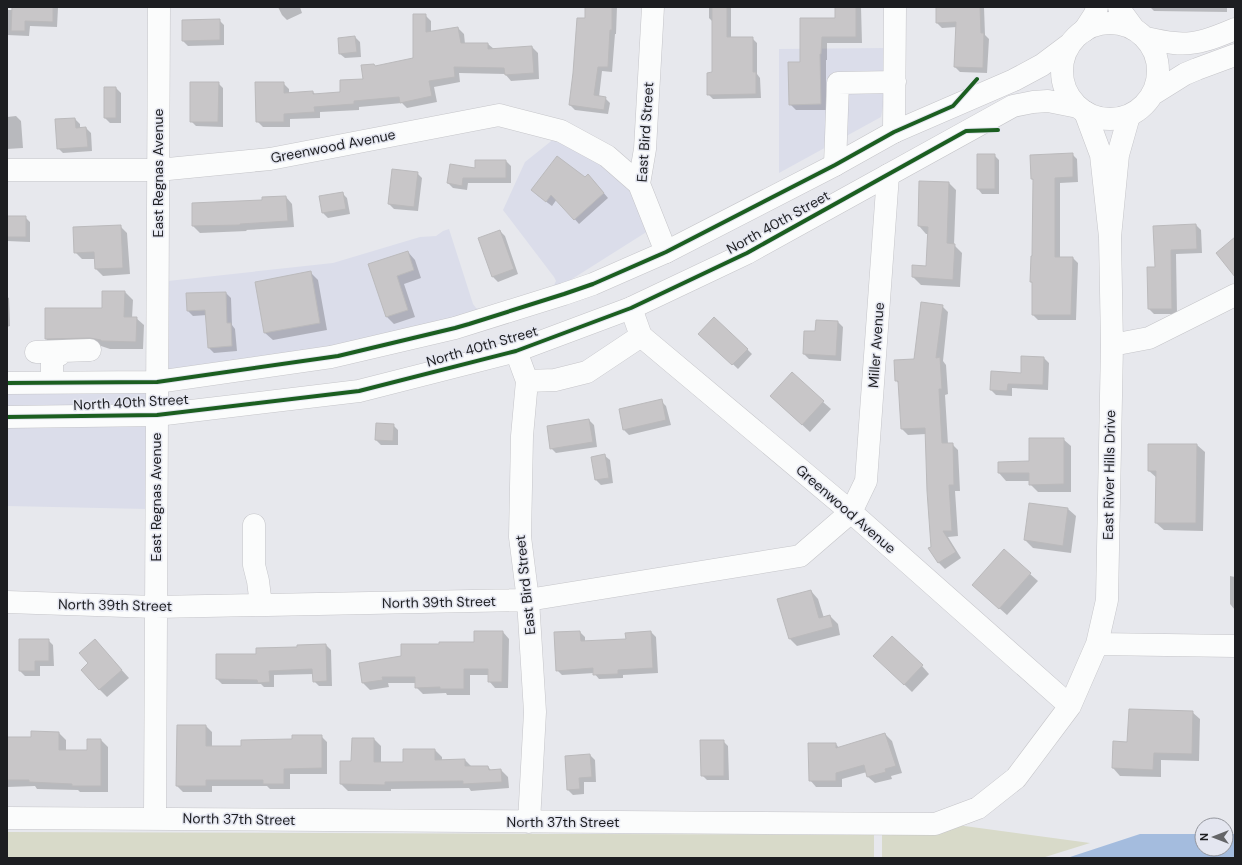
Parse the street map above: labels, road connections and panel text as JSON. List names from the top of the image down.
{
  "streets": {
    "street": [
      "East Bird Street",
      "Greenwood Avenue",
      "East Regnas Avenue",
      "North 40th Street",
      "Miller Avenue",
      "East River Hills Drive",
      "North 39th Street",
      "North 37th Street"
    ]
  },
  "crossings": [
    ["East Bird Street", "Greenwood Avenue"],
    ["East Bird Street", "North 40th Street"],
    ["East Bird Street", "North 39th Street"],
    ["East Bird Street", "North 37th Street"],
    ["Greenwood Avenue", "East Regnas Avenue"],
    ["Greenwood Avenue", "Miller Avenue"],
    ["Greenwood Avenue", "East River Hills Drive"],
    ["Greenwood Avenue", "North 39th Street"],
    ["Greenwood Avenue", "North 37th Street"],
    ["East Regnas Avenue", "North 40th Street"],
    ["East Regnas Avenue", "North 39th Street"],
    ["East Regnas Avenue", "North 37th Street"],
    ["North 40th Street", "Miller Avenue"],
    ["North 40th Street", "East River Hills Drive"],
    ["Miller Avenue", "North 39th Street"],
    ["East River Hills Drive", "North 37th Street"]
  ],
  "north": "left"
}
